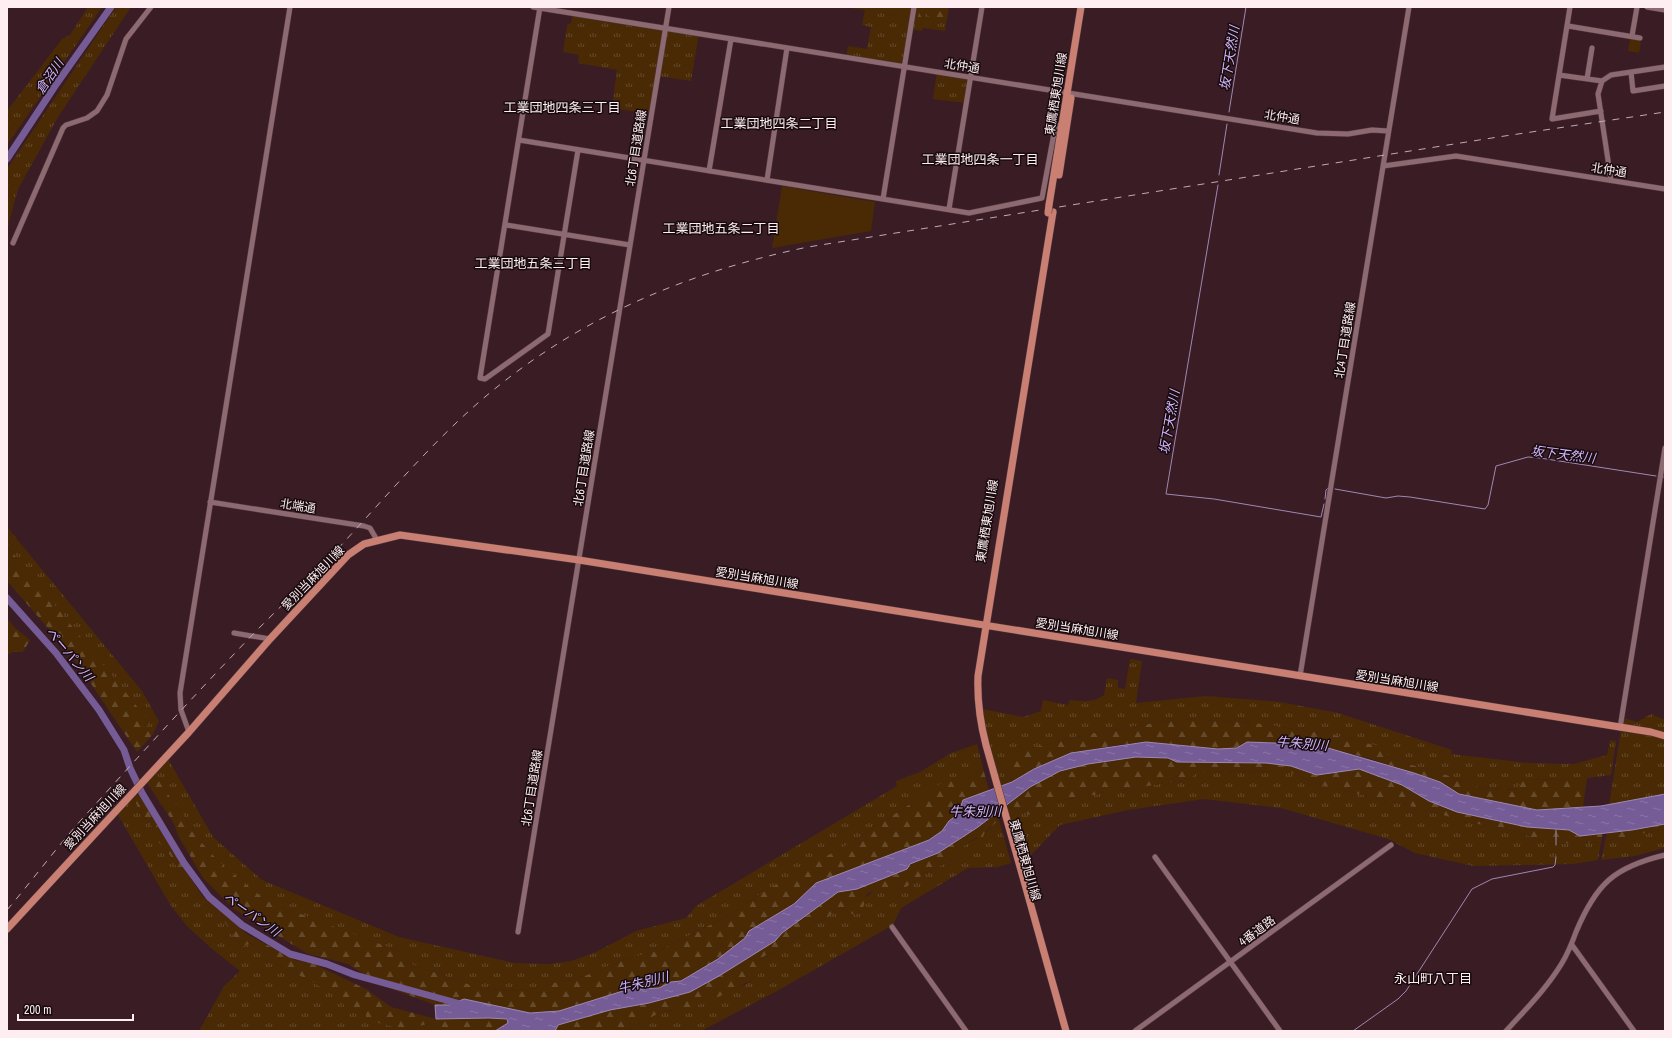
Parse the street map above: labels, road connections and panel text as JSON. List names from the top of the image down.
{
  "streets": {
    "main road": ["東鷹栖東旭川線", "愛別当麻旭川線"],
    "street": [
      "北仲通",
      "北6丁目道路線",
      "北4丁目道路線",
      "北端通",
      "4番道路"
    ]
  },
  "crossings": [
    ["北仲通", "東鷹栖東旭川線"],
    ["北仲通", "北6丁目道路線"],
    ["北仲通", "北4丁目道路線"],
    ["東鷹栖東旭川線", "愛別当麻旭川線"],
    ["北6丁目道路線", "愛別当麻旭川線"],
    ["北4丁目道路線", "愛別当麻旭川線"],
    ["北端通", "愛別当麻旭川線"]
  ],
  "districts": [
    "工業団地四条三丁目",
    "工業団地四条二丁目",
    "工業団地四条一丁目",
    "工業団地五条二丁目",
    "工業団地五条三丁目",
    "永山町八丁目"
  ],
  "water": [
    "坂下天然川",
    "倉沼川",
    "ペーパン川",
    "牛朱別川"
  ],
  "scale_bar": "200 m"
}
